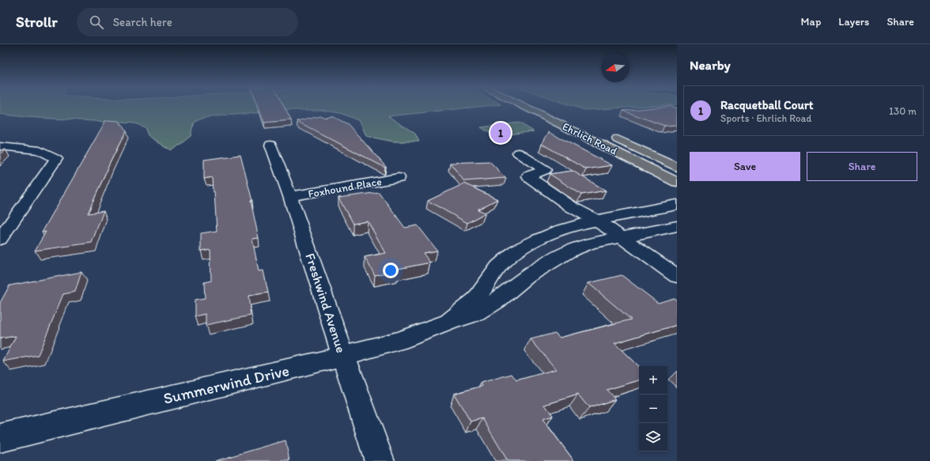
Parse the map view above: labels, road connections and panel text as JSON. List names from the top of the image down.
{
  "streets": {
    "main road": ["Ehrlich Road"],
    "street": ["Foxhound Place", "Freshwind Avenue", "Summerwind Drive"]
  },
  "crossings": [
    ["Foxhound Place", "Freshwind Avenue"],
    ["Freshwind Avenue", "Summerwind Drive"]
  ],
  "north": "left",
  "page": {
    "header": "Strollr",
    "search": "Search here",
    "nav": ["Map", "Layers", "Share"],
    "heading": "Nearby",
    "list": [
      {
        "mark": "1",
        "name": "Racquetball Court",
        "note": "Sports · Ehrlich Road",
        "value": "130 m"
      }
    ],
    "pins": "1",
    "buttons": ["Save", "Share"],
    "map_buttons": ["+", "−"]
  }
}
